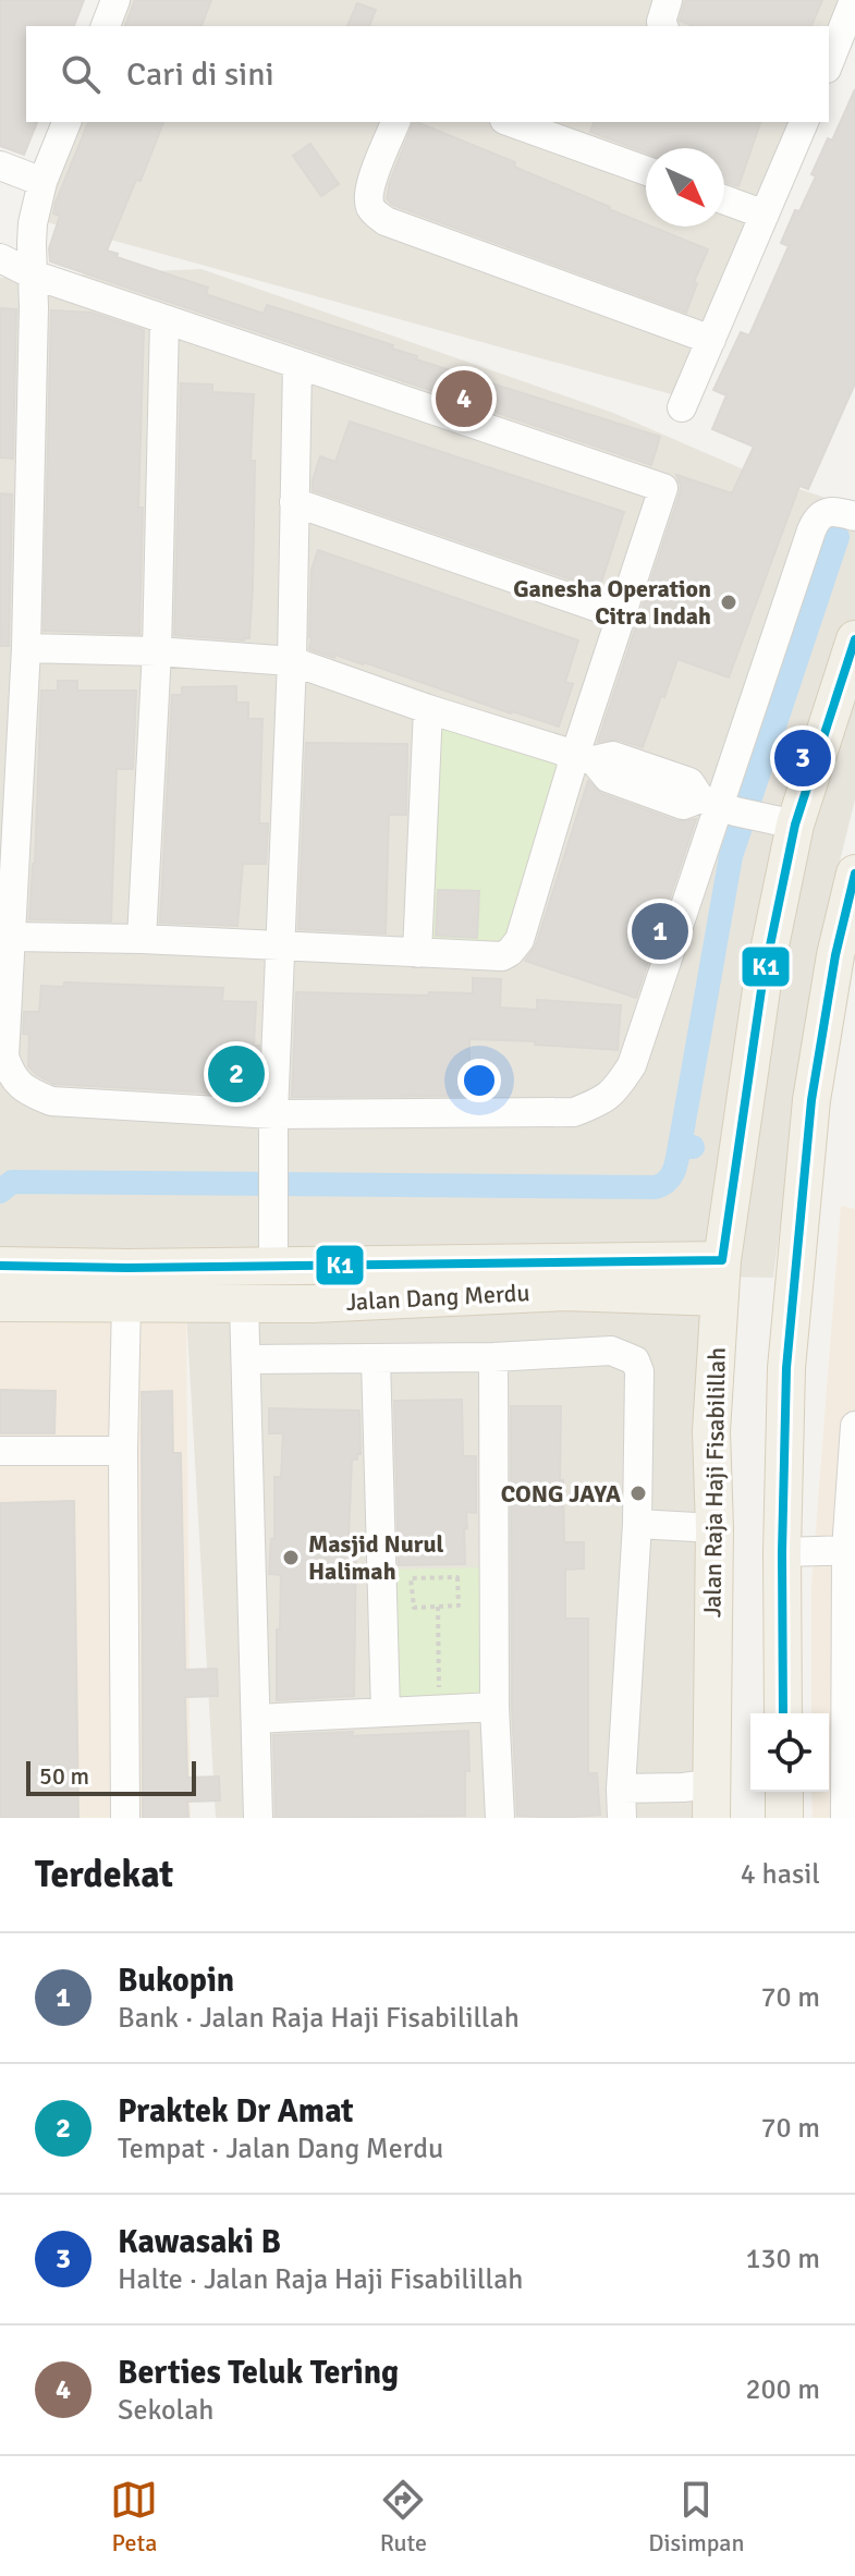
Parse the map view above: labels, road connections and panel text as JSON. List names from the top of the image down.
{
  "streets": {
    "main road": ["Jalan Dang Merdu", "Jalan Raja Haji Fisabilillah"]
  },
  "crossings": [
    ["Jalan Dang Merdu", "Jalan Raja Haji Fisabilillah"]
  ],
  "places": ["Ganesha Operation Citra Indah", "CONG JAYA", "Masjid Nurul Halimah"],
  "lines": ["transit line K1"],
  "scale_bar": "50 m",
  "north": "bottom right",
  "page": {
    "search": "Cari di sini",
    "pins": [
      "4",
      "3",
      "1",
      "2"
    ],
    "scale": "50 m",
    "heading": ["Terdekat", "4 hasil"],
    "list": [
      {
        "mark": "1",
        "name": "Bukopin",
        "note": "Bank · Jalan Raja Haji Fisabilillah",
        "value": "70 m"
      },
      {
        "mark": "2",
        "name": "Praktek Dr Amat",
        "note": "Tempat · Jalan Dang Merdu",
        "value": "70 m"
      },
      {
        "mark": "3",
        "name": "Kawasaki B",
        "note": "Halte · Jalan Raja Haji Fisabilillah",
        "value": "130 m"
      },
      {
        "mark": "4",
        "name": "Berties Teluk Tering",
        "note": "Sekolah",
        "value": "200 m"
      }
    ],
    "nav": ["Peta", "Rute", "Disimpan"]
  }
}
